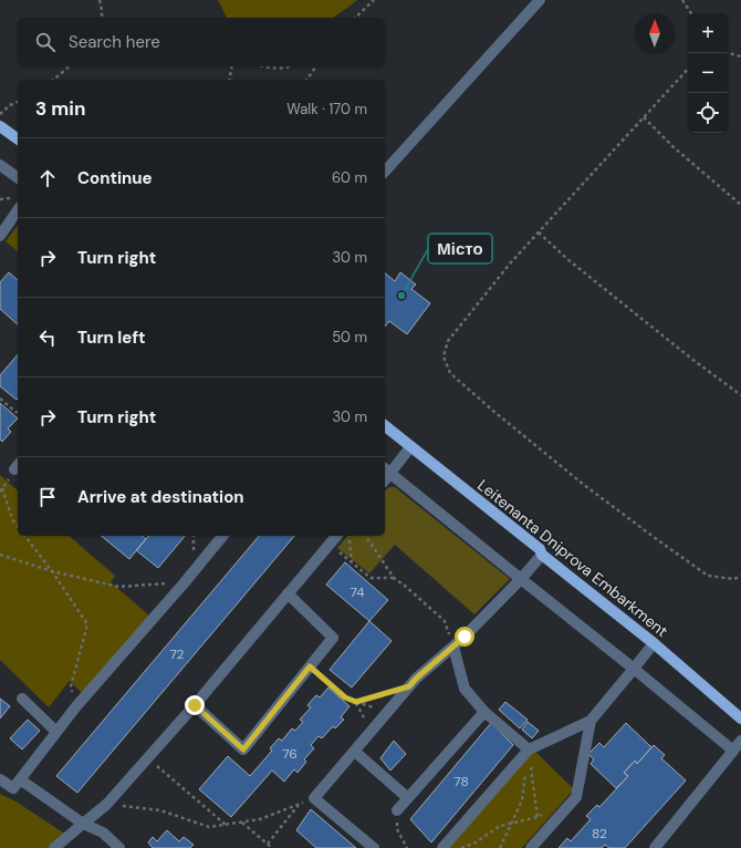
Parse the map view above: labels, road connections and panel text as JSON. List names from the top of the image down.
{
  "streets": {
    "main road": ["Leitenanta Dniprova Embarkment"]
  },
  "places": ["Місто"],
  "house_numbers": [
    "74",
    "72",
    "76",
    "78",
    "82"
  ],
  "north": "top",
  "page": {
    "map_buttons": ["+", "−"],
    "search": "Search here",
    "heading": ["3 min", "Walk · 170 m"],
    "list": [
      ["Continue", "60 m"],
      ["Turn right", "30 m"],
      ["Turn left", "50 m"],
      ["Turn right", "30 m"],
      "Arrive at destination"
    ]
  }
}
